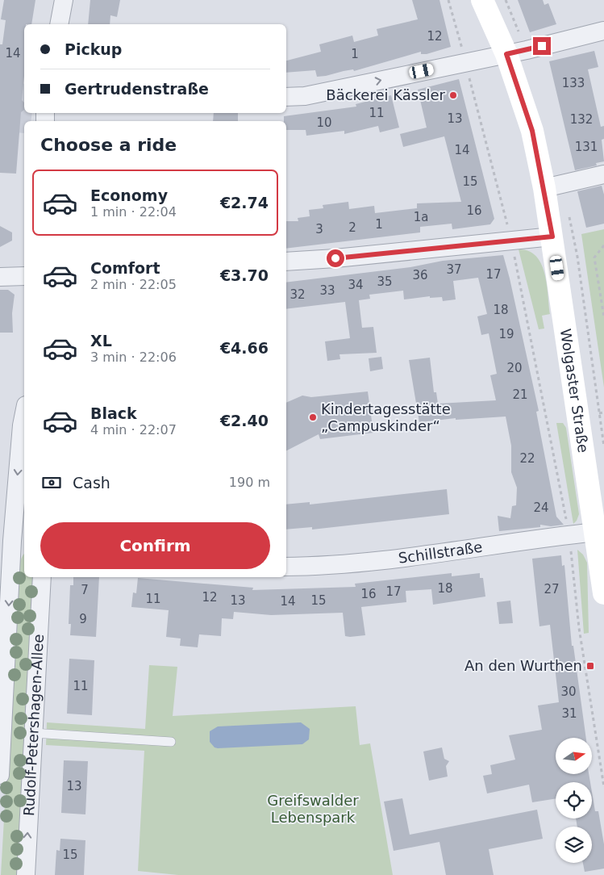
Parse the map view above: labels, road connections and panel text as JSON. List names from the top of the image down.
{
  "streets": {
    "main road": ["Wolgaster Straße"],
    "street": ["Schillstraße", "Rudolf-Petershagen-Allee"]
  },
  "crossings": [
    ["Wolgaster Straße", "Schillstraße"]
  ],
  "parks": ["Greifswalder Lebenspark"],
  "places": {
    "other": ["Bäckerei Kässler", "Kindertagesstätte „Campuskinder“"],
    "transit": ["An den Wurthen"]
  },
  "house_numbers": [
    "12",
    "14",
    "1",
    "133",
    "11",
    "13",
    "132",
    "10",
    "131",
    "14",
    "15",
    "16",
    "1a",
    "1",
    "2",
    "3",
    "37",
    "17",
    "36",
    "35",
    "34",
    "33",
    "32",
    "18",
    "19",
    "20",
    "21",
    "22",
    "24",
    "18",
    "27",
    "7",
    "17",
    "16",
    "12",
    "11",
    "13",
    "15",
    "14",
    "9",
    "11",
    "30",
    "31",
    "13",
    "15"
  ],
  "north": "right",
  "page": {
    "banner": ["Pickup", "Gertrudenstraße"],
    "heading": "Choose a ride",
    "list": [
      {
        "name": "Economy",
        "note": "1 min · 22:04",
        "value": "€2.74"
      },
      {
        "name": "Comfort",
        "note": "2 min · 22:05",
        "value": "€3.70"
      },
      {
        "name": "XL",
        "note": "3 min · 22:06",
        "value": "€4.66"
      },
      {
        "name": "Black",
        "note": "4 min · 22:07",
        "value": "€2.40"
      }
    ],
    "pay": ["Cash", "190 m"],
    "buttons": "Confirm"
  }
}
